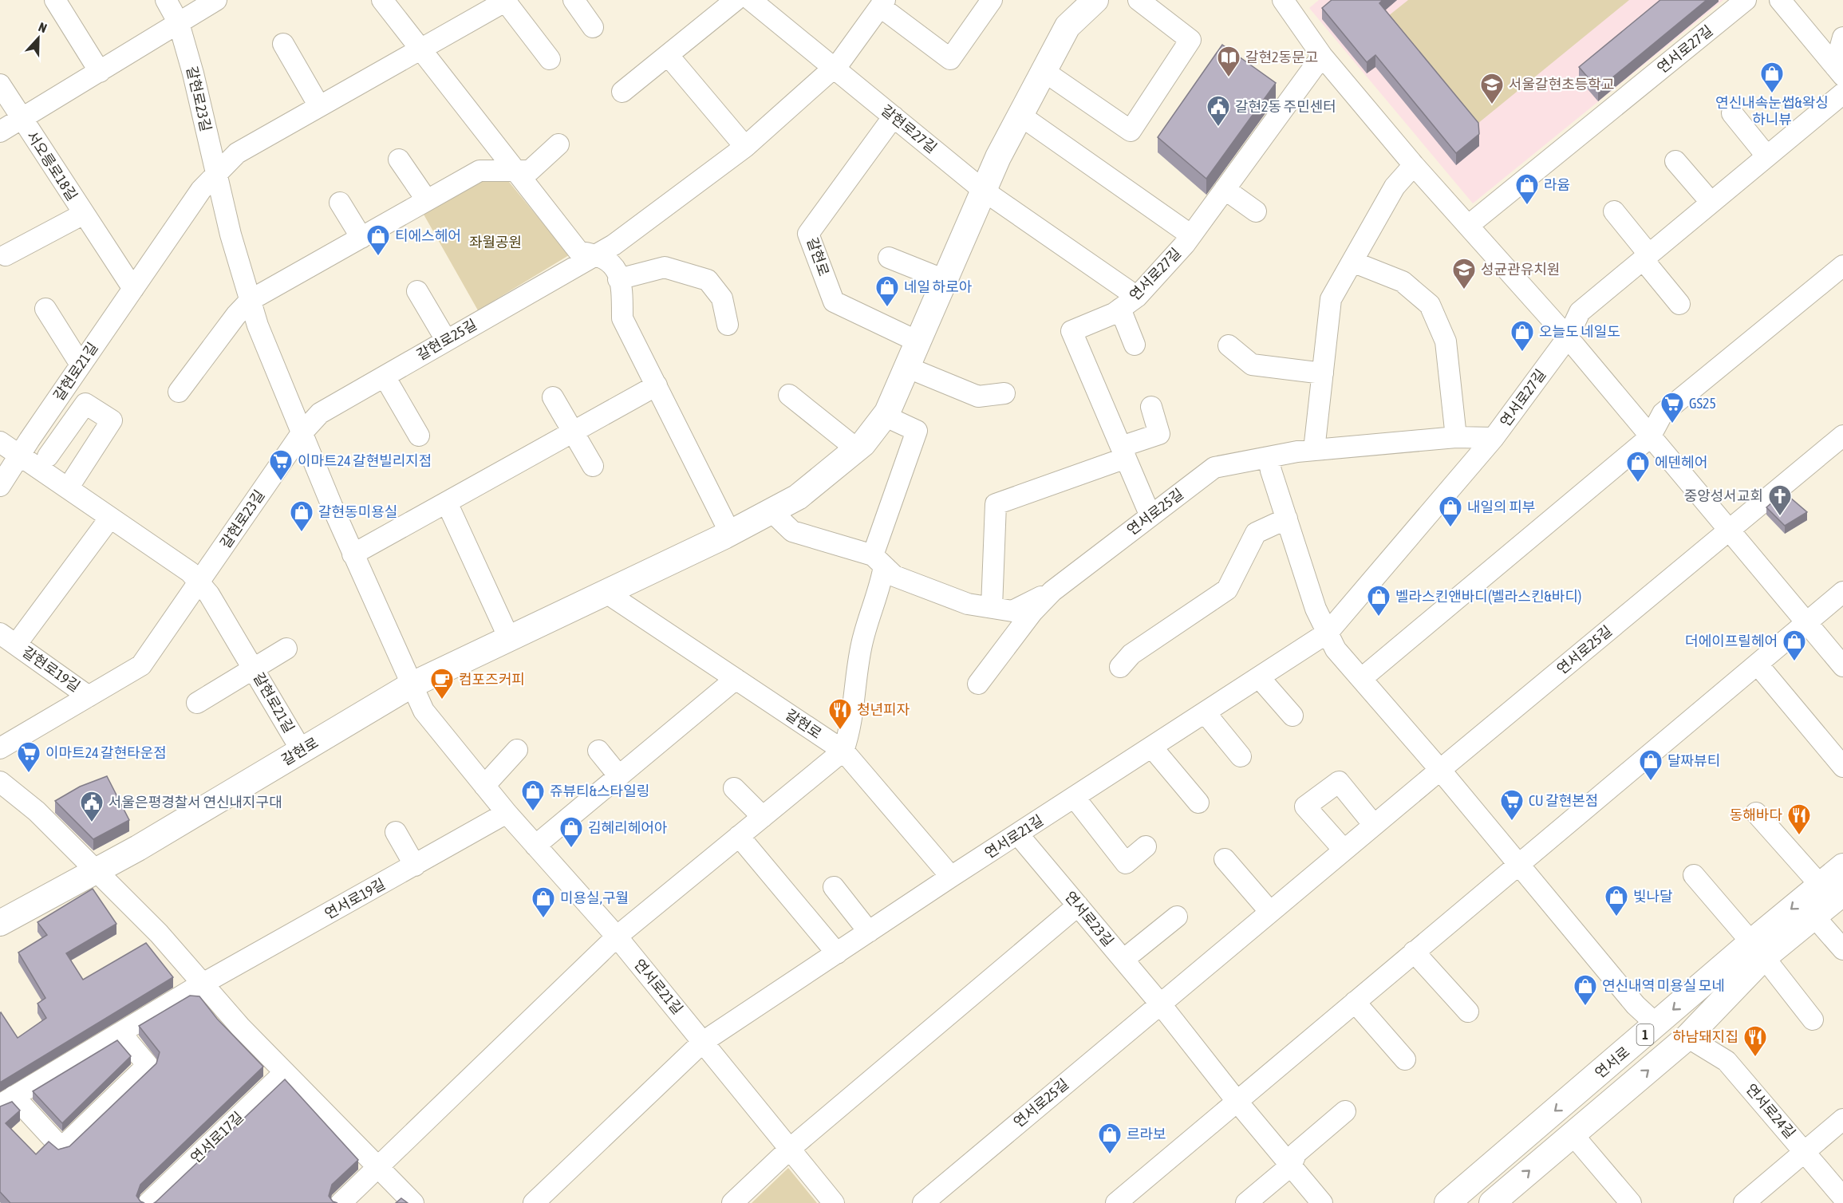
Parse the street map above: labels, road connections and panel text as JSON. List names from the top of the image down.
{
  "streets": {
    "main road": ["갈현로", "1", "연서로"],
    "street": [
      "연서로27길",
      "갈현로23길",
      "갈현로27길",
      "서오릉로18길",
      "갈현로25길",
      "갈현로21길",
      "연서로25길",
      "갈현로19길",
      "연서로21길",
      "연서로19길",
      "연서로23길",
      "연서로24길",
      "연서로17길"
    ]
  },
  "crossings": [
    ["연서로27길", "연서로25길"],
    ["연서로27길", "연서로21길"],
    ["갈현로23길", "서오릉로18길"],
    ["갈현로23길", "갈현로"],
    ["갈현로23길", "갈현로25길"],
    ["갈현로23길", "갈현로21길"],
    ["갈현로23길", "연서로21길"],
    ["갈현로27길", "갈현로"],
    ["서오릉로18길", "갈현로21길"],
    ["갈현로", "갈현로21길"],
    ["갈현로", "연서로21길"],
    ["연서로25길", "연서로23길"],
    ["연서로21길", "연서로19길"],
    ["연서로21길", "연서로23길"],
    ["연서로", "연서로24길"]
  ],
  "parks": ["좌월공원"],
  "places": {
    "library": ["갈현2동문고"],
    "shop": [
      "연신내속눈썹&왁싱 하니뷰",
      "라윰",
      "티에스헤어",
      "네일 하로아",
      "오늘도 네일도",
      "에덴헤어",
      "내일의 피부",
      "갈현동미용실",
      "벨라스킨앤바디(벨라스킨&바디)",
      "더에이프릴헤어",
      "달짜뷰티",
      "쥬뷰티&스타일링",
      "김혜리헤어아",
      "빛나달",
      "미용실,구월",
      "연신내역 미용실 모네",
      "르라보"
    ],
    "school or university": ["서울갈현초등학교", "성균관유치원"],
    "public building": ["갈현2동 주민센터", "서울은평경찰서 연신내지구대"],
    "supermarket": [
      "GS25",
      "이마트24 갈현빌리지점",
      "이마트24 갈현타운점",
      "CU 갈현본점"
    ],
    "church": ["중앙성서교회"],
    "cafe": ["컴포즈커피"],
    "restaurant": ["청년피자", "동해바다", "하남돼지집"]
  },
  "north": "top"
}
